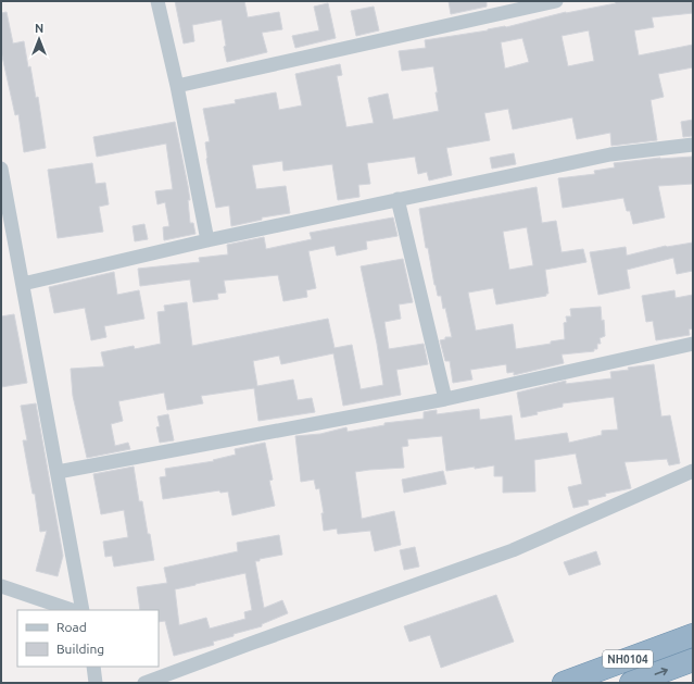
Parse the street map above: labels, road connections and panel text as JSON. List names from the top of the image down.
{
  "streets": {
    "highway": ["NH0104"]
  },
  "legend": ["Road", "Building"],
  "north": "top"
}
